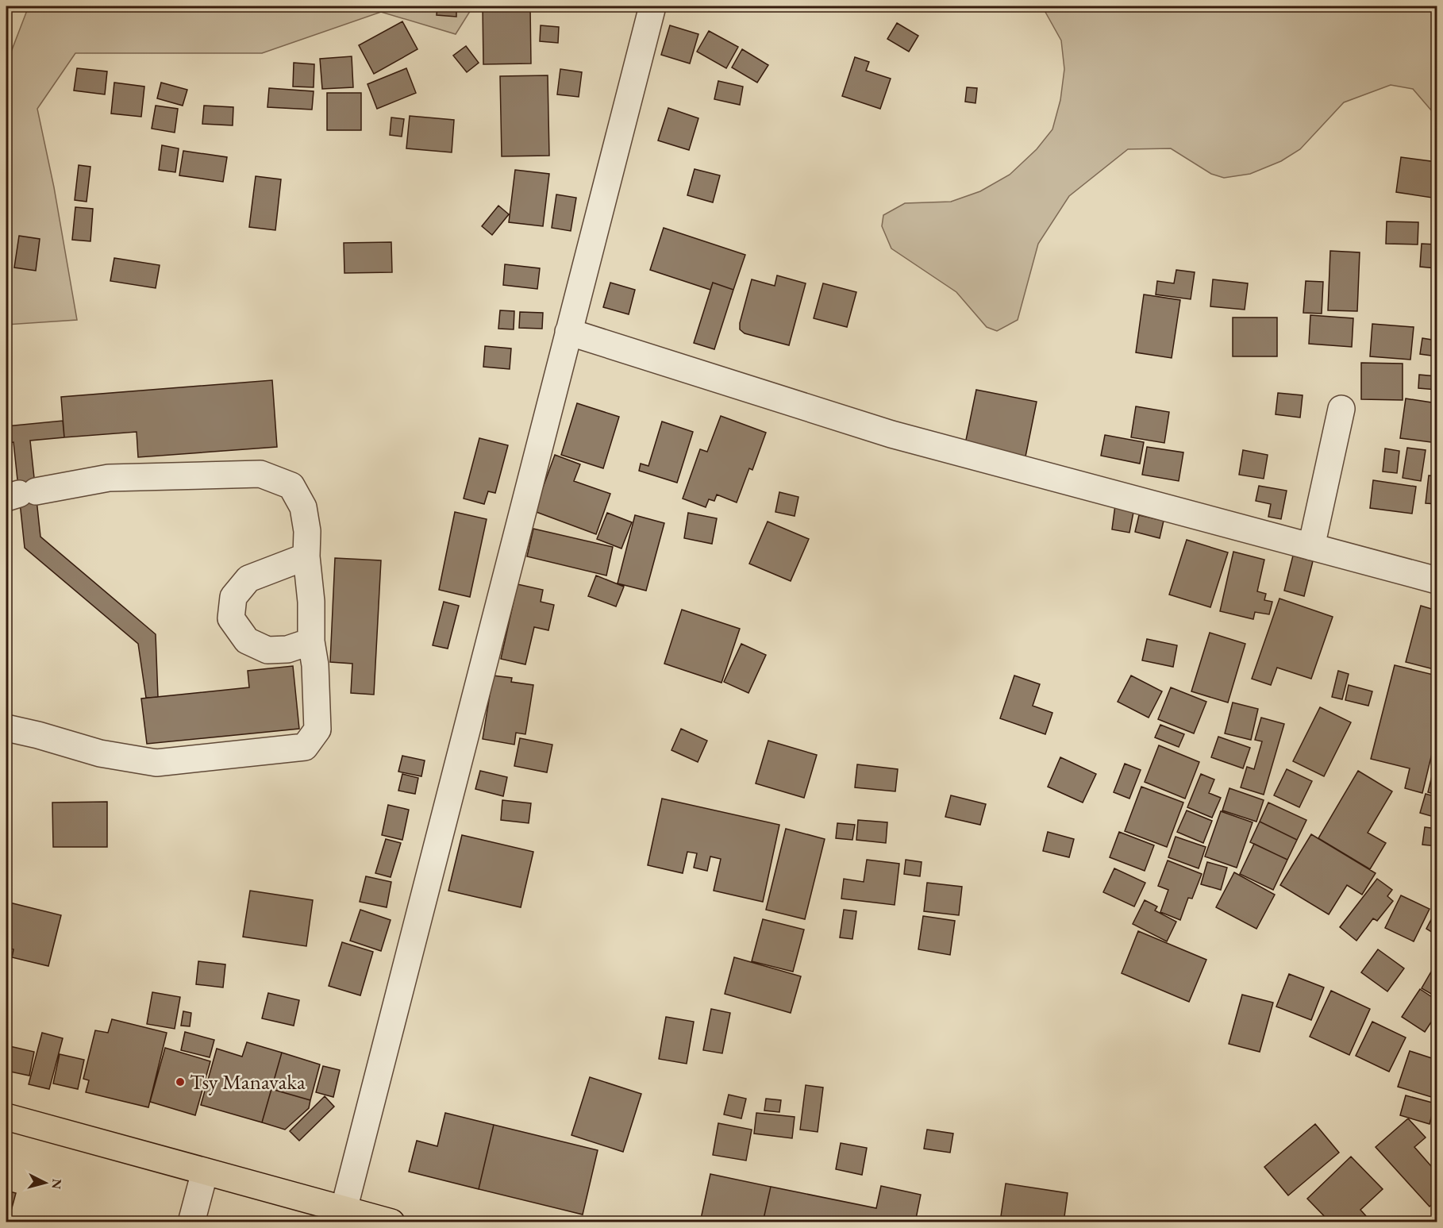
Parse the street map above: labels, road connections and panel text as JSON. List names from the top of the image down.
{
  "places": ["Tsy Manavaka"],
  "north": "right"
}
